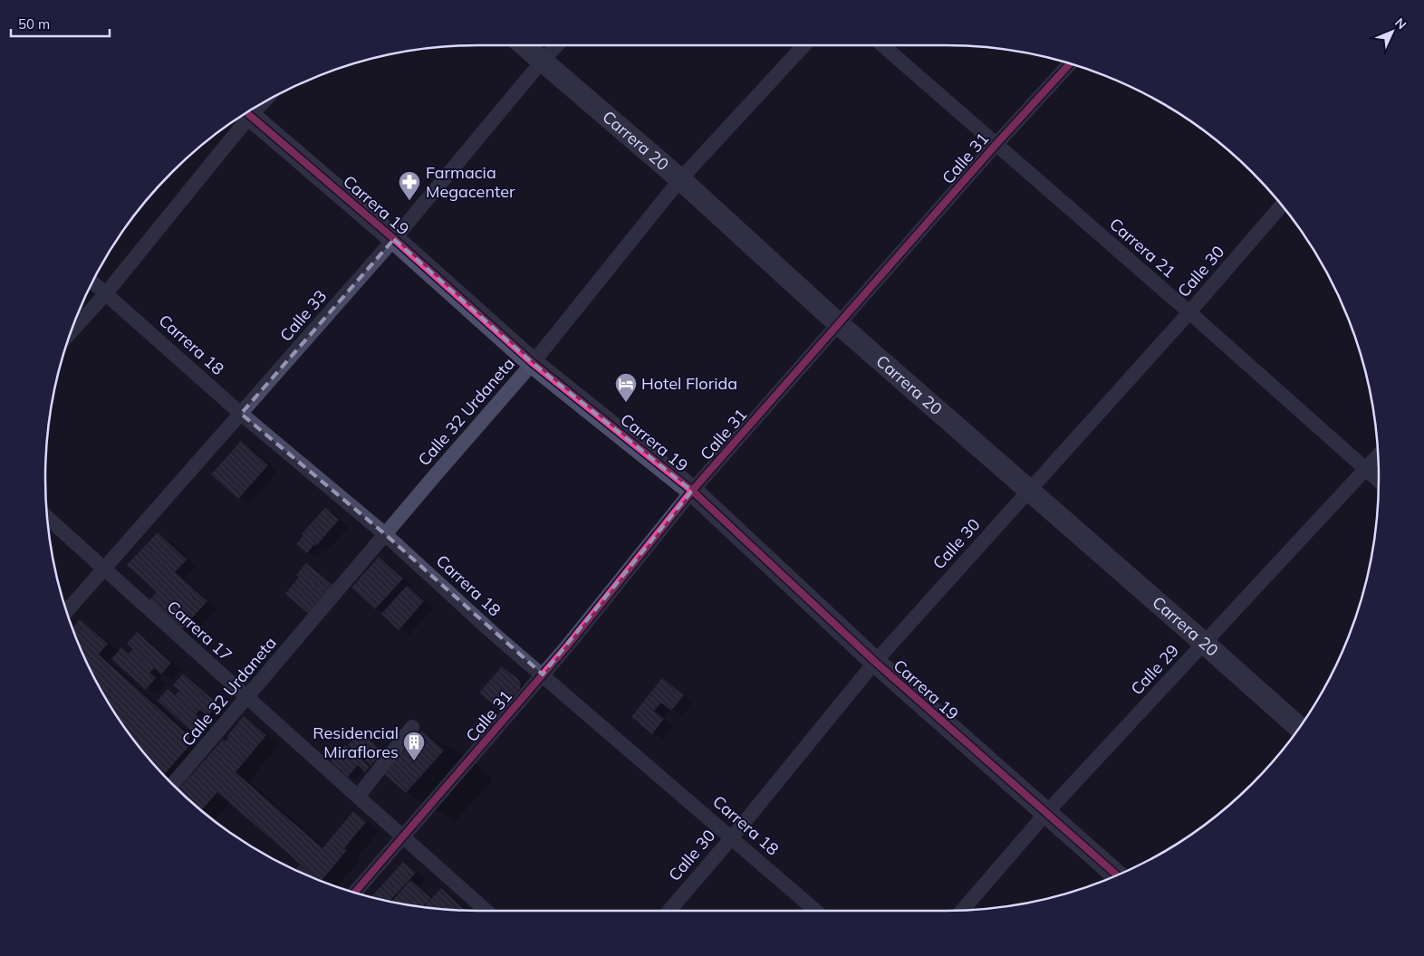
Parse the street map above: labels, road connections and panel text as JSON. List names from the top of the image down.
{
  "streets": {
    "street": [
      "Carrera 20",
      "Calle 31",
      "Carrera 19",
      "Carrera 21",
      "Calle 30",
      "Calle 33",
      "Carrera 18",
      "Calle 32 Urdaneta",
      "Carrera 17",
      "Calle 29"
    ]
  },
  "crossings": [
    ["Carrera 20", "Calle 31"],
    ["Carrera 20", "Calle 30"],
    ["Carrera 20", "Calle 33"],
    ["Carrera 20", "Calle 32 Urdaneta"],
    ["Carrera 20", "Calle 29"],
    ["Calle 31", "Carrera 19"],
    ["Calle 31", "Carrera 21"],
    ["Calle 31", "Carrera 18"],
    ["Calle 31", "Carrera 17"],
    ["Carrera 19", "Calle 30"],
    ["Carrera 19", "Calle 33"],
    ["Carrera 19", "Calle 32 Urdaneta"],
    ["Carrera 19", "Calle 29"],
    ["Carrera 21", "Calle 30"],
    ["Carrera 21", "Calle 29"],
    ["Calle 30", "Carrera 18"],
    ["Calle 33", "Carrera 18"],
    ["Calle 33", "Carrera 17"],
    ["Carrera 18", "Calle 32 Urdaneta"],
    ["Calle 32 Urdaneta", "Carrera 17"]
  ],
  "places": {
    "pharmacy": ["Farmacia Megacenter"],
    "hotel": ["Hotel Florida"],
    "building": ["Residencial Miraflores"]
  },
  "scale_bar": "50 m",
  "north": "top right"
}
